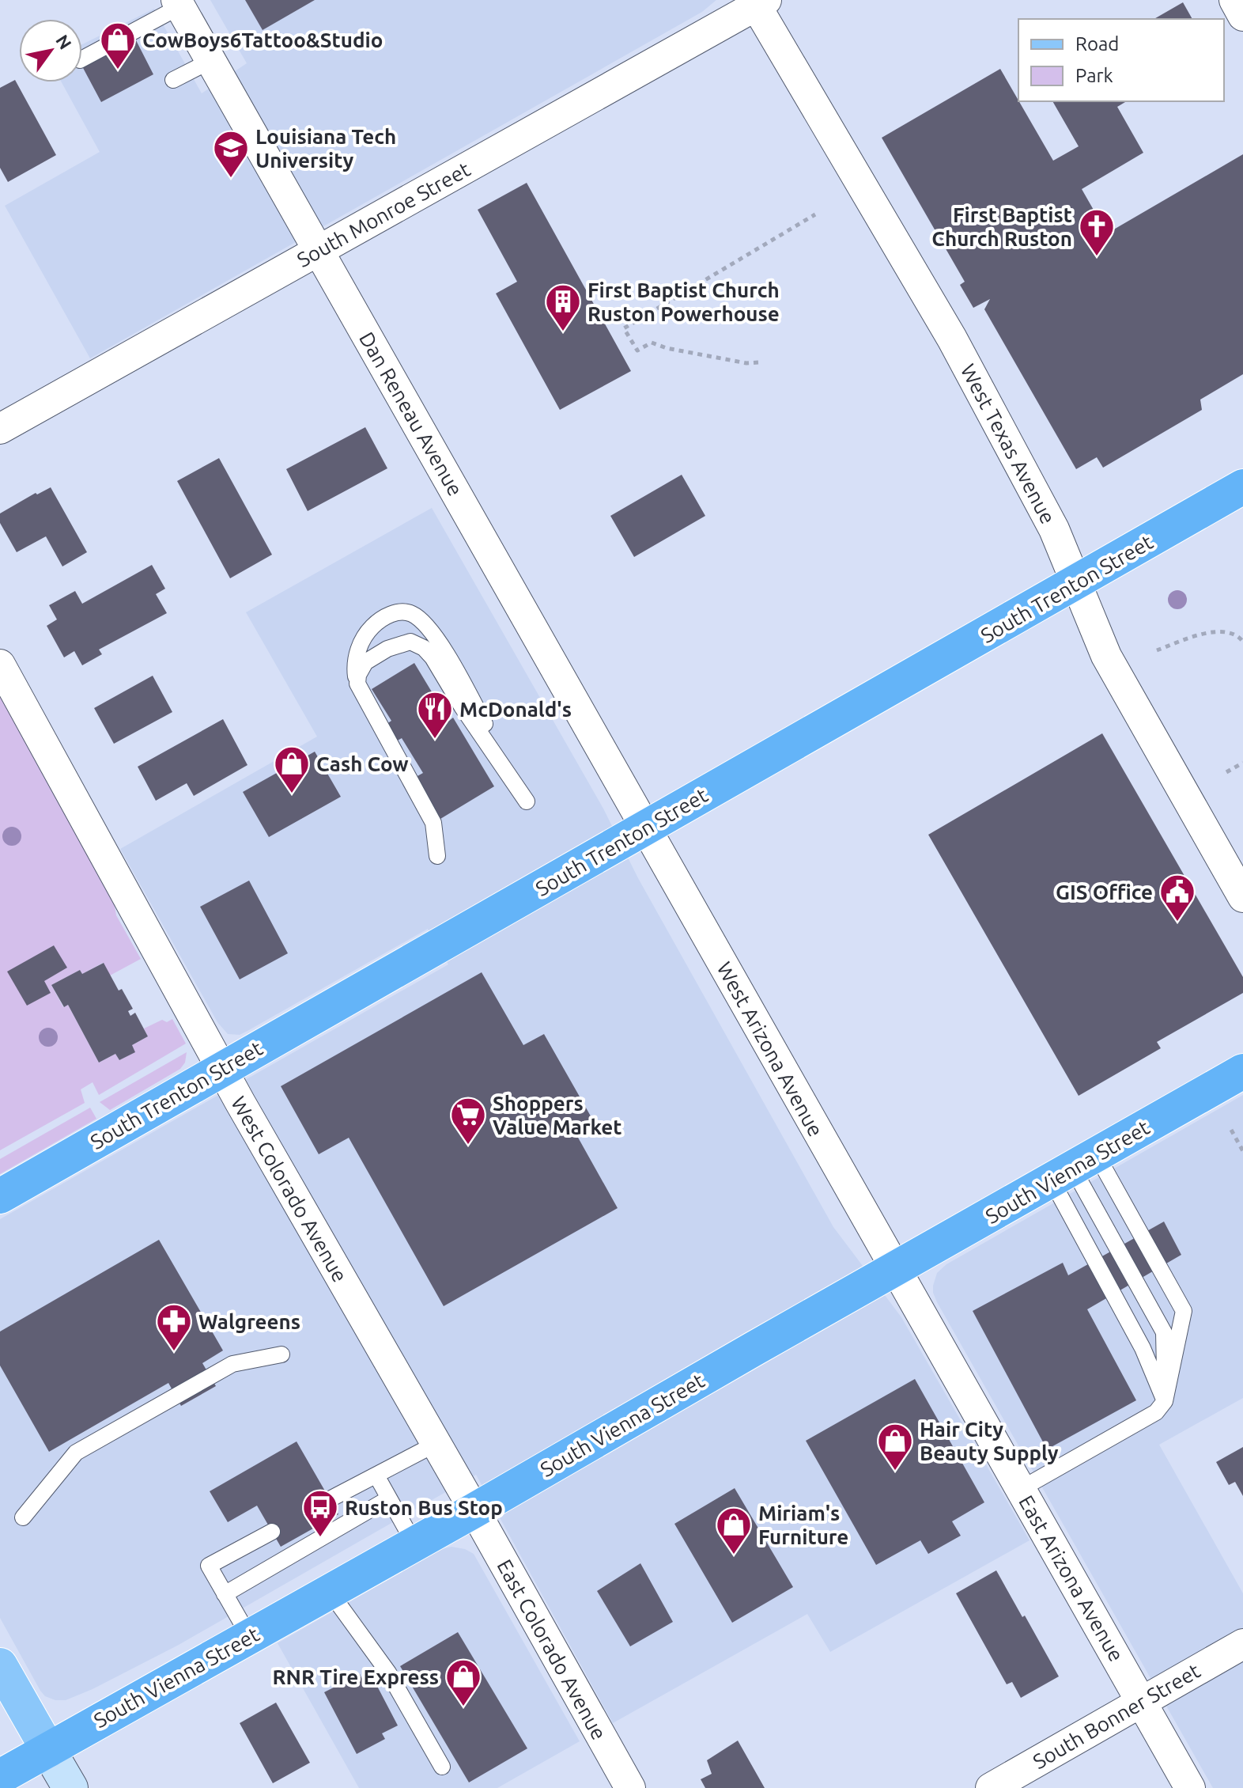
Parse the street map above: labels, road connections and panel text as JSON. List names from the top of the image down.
{
  "streets": {
    "highway": ["South Trenton Street", "South Vienna Street"],
    "street": [
      "South Monroe Street",
      "Dan Reneau Avenue",
      "West Texas Avenue",
      "West Arizona Avenue",
      "West Colorado Avenue",
      "East Arizona Avenue",
      "East Colorado Avenue",
      "South Bonner Street"
    ]
  },
  "crossings": [
    ["South Monroe Street", "Dan Reneau Avenue"],
    ["South Monroe Street", "West Texas Avenue"],
    ["Dan Reneau Avenue", "South Trenton Street"],
    ["Dan Reneau Avenue", "West Arizona Avenue"],
    ["West Texas Avenue", "South Trenton Street"],
    ["South Trenton Street", "West Arizona Avenue"],
    ["South Trenton Street", "West Colorado Avenue"],
    ["West Arizona Avenue", "South Vienna Street"],
    ["West Arizona Avenue", "East Arizona Avenue"],
    ["South Vienna Street", "West Colorado Avenue"],
    ["South Vienna Street", "East Arizona Avenue"],
    ["South Vienna Street", "East Colorado Avenue"],
    ["West Colorado Avenue", "East Colorado Avenue"],
    ["East Arizona Avenue", "South Bonner Street"]
  ],
  "places": {
    "shop": [
      "CowBoys6Tattoo&Studio",
      "Cash Cow",
      "Hair City Beauty Supply",
      "Miriam's Furniture",
      "RNR Tire Express"
    ],
    "school or university": ["Louisiana Tech University"],
    "church": ["First Baptist Church Ruston"],
    "building": ["First Baptist Church Ruston Powerhouse"],
    "restaurant": ["McDonald's"],
    "public building": ["GIS Office"],
    "supermarket": ["Shoppers Value Market"],
    "pharmacy": ["Walgreens"],
    "bus stop": ["Ruston Bus Stop"]
  },
  "legend": ["Road", "Park"],
  "north": "top right"
}
